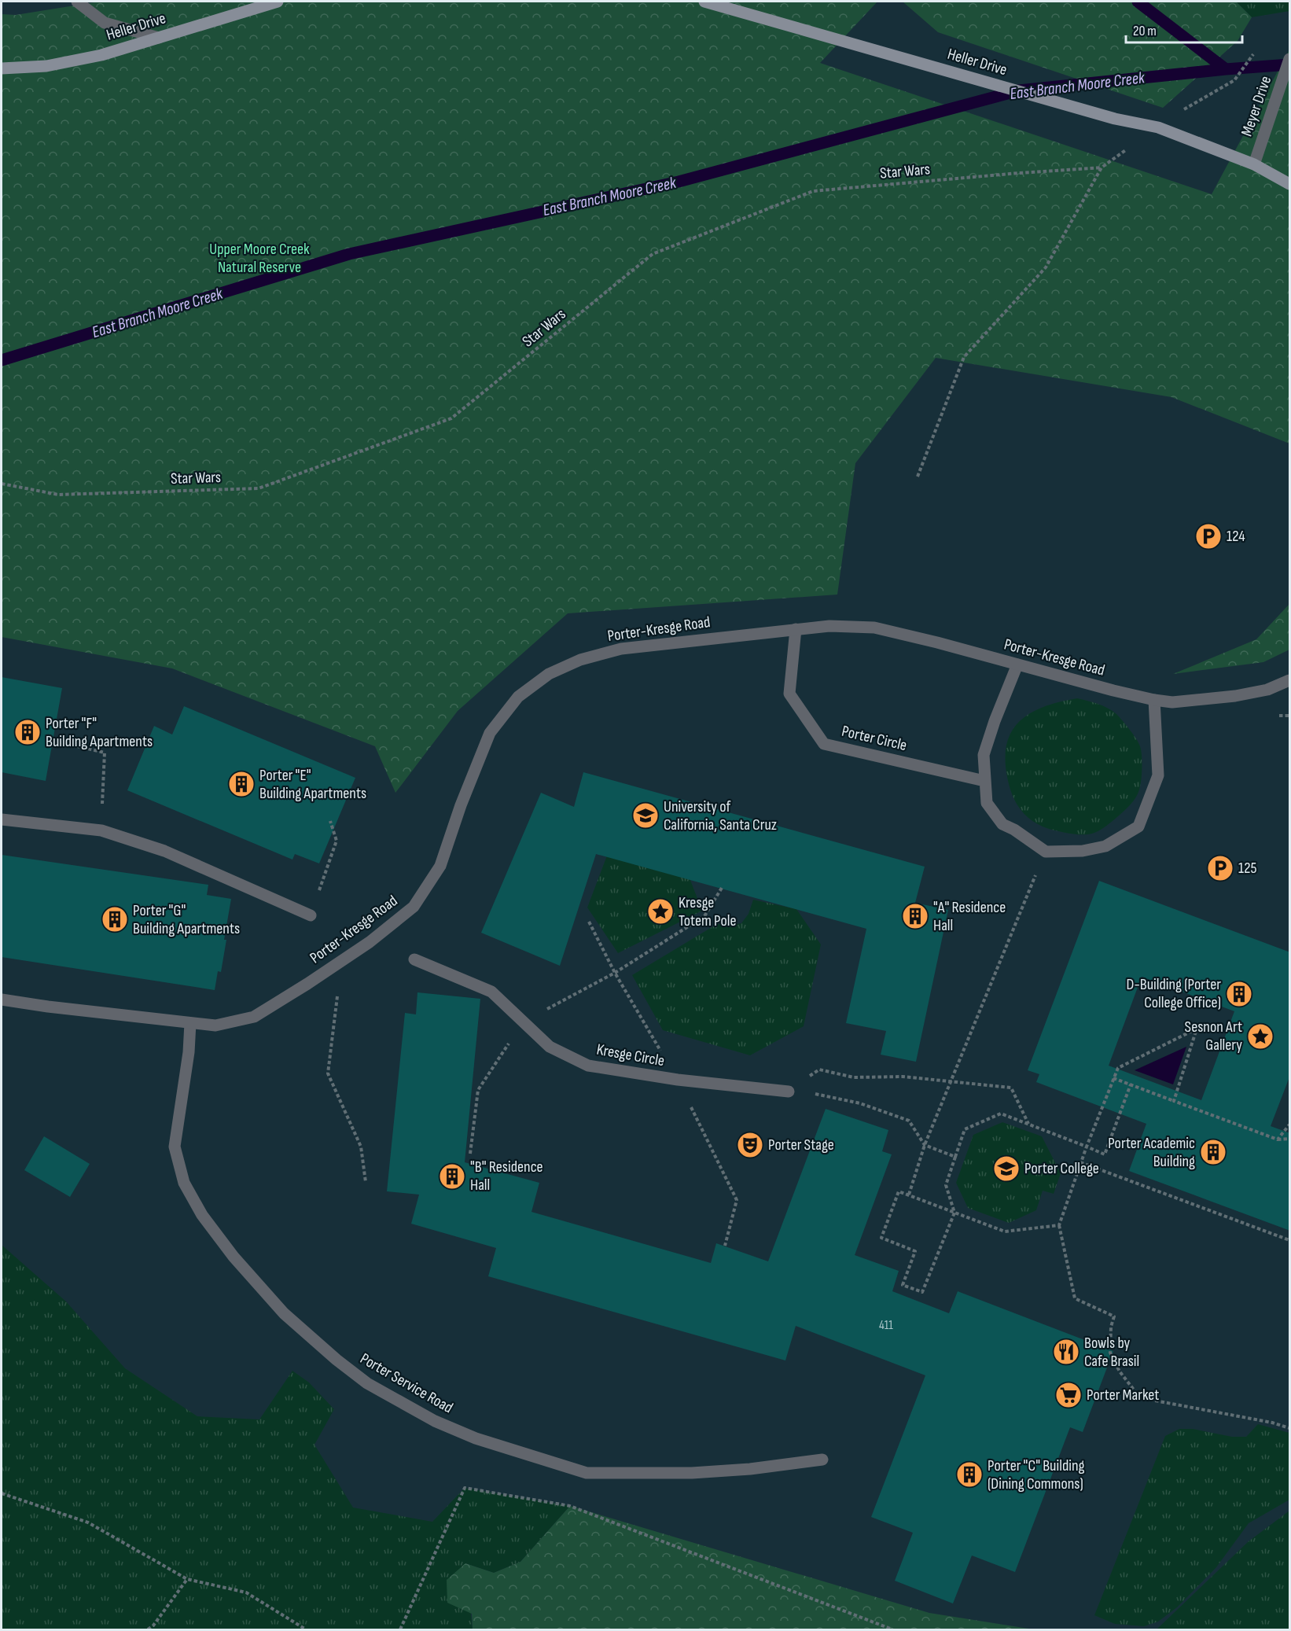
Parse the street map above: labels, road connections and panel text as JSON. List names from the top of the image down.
{
  "streets": {
    "main road": ["Heller Drive"],
    "street": [
      "Meyer Drive",
      "Porter-Kresge Road",
      "Porter Circle",
      "Kresge Circle",
      "Porter Service Road"
    ],
    "path": ["Star Wars"]
  },
  "crossings": [
    ["Heller Drive", "Meyer Drive"],
    ["Porter-Kresge Road", "Porter Circle"],
    ["Porter-Kresge Road", "Porter Service Road"]
  ],
  "water": ["East Branch Moore Creek"],
  "parks": ["Upper Moore Creek Natural Reserve"],
  "places": {
    "parking": ["124", "125"],
    "building": [
      "Porter \"F\" Building Apartments",
      "Porter \"E\" Building Apartments",
      "\"A\" Residence Hall",
      "Porter \"G\" Building Apartments",
      "D-Building (Porter College Office)",
      "Porter Academic Building",
      "\"B\" Residence Hall",
      "Porter \"C\" Building (Dining Commons)"
    ],
    "school or university": ["University of California, Santa Cruz", "Porter College"],
    "place": ["Kresge Totem Pole", "Sesnon Art Gallery"],
    "theatre": ["Porter Stage"],
    "restaurant": ["Bowls by Cafe Brasil"],
    "supermarket": ["Porter Market"]
  },
  "house_numbers": ["411"],
  "scale_bar": "20 m"
}
